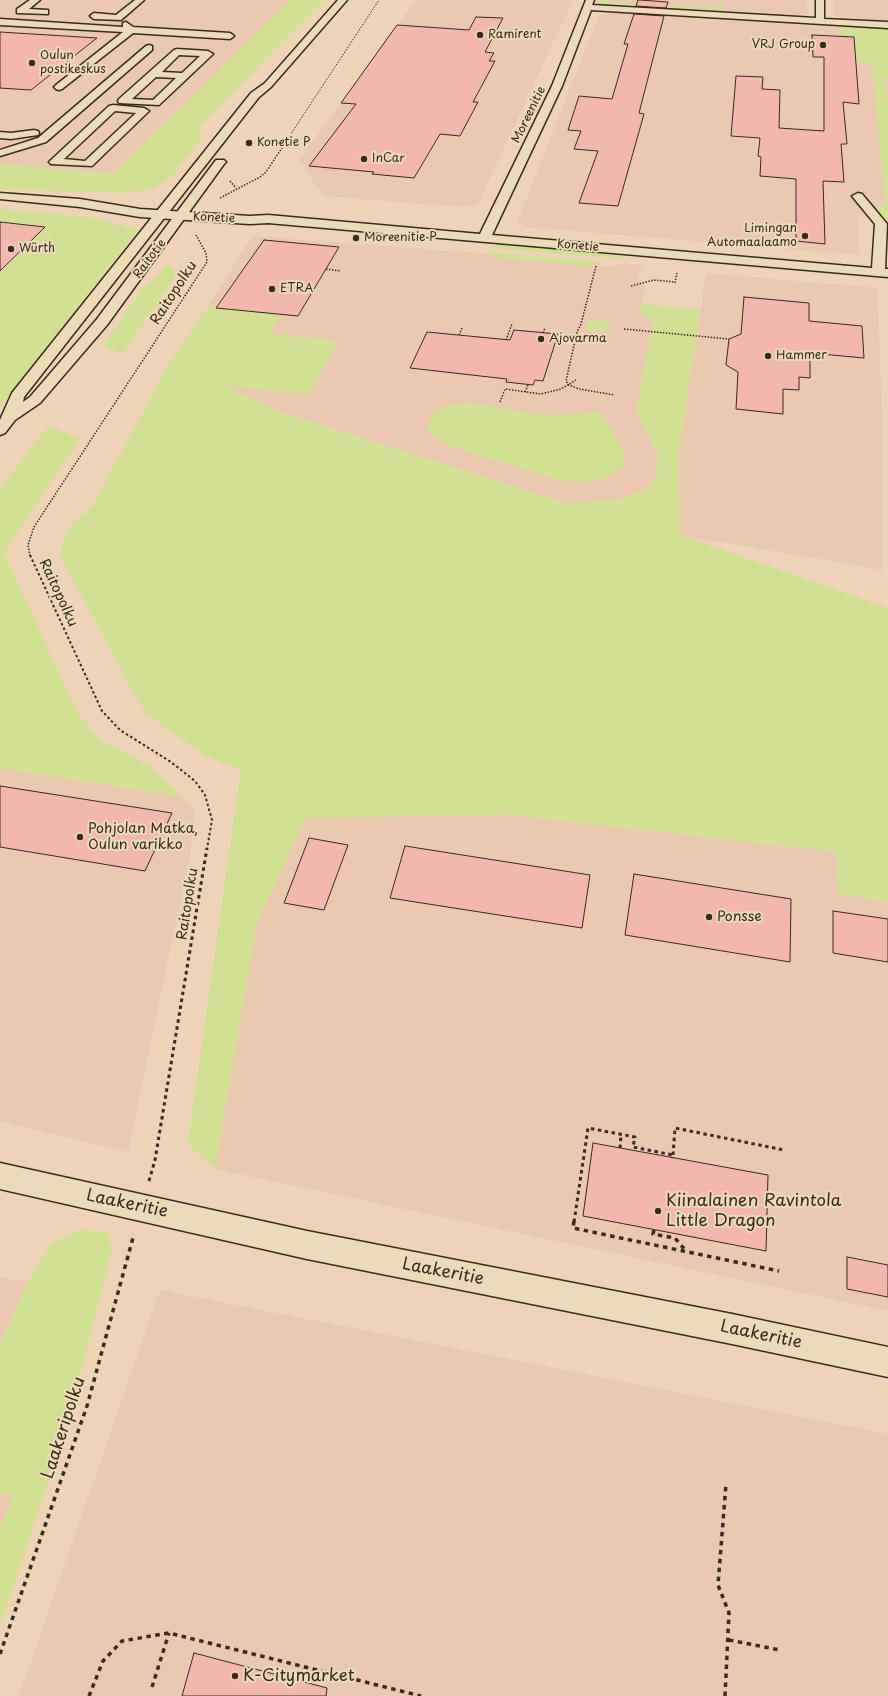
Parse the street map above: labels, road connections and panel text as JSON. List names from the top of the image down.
{
  "streets": {
    "street": [
      "Moreenitie",
      "Konetie",
      "Raitotie",
      "Laakeritie"
    ],
    "path": ["Raitopolku", "Laakeripolku"]
  },
  "crossings": [
    ["Moreenitie", "Konetie"],
    ["Konetie", "Raitotie"],
    ["Konetie", "Raitopolku"],
    ["Raitopolku", "Laakeritie"],
    ["Raitopolku", "Laakeripolku"],
    ["Laakeritie", "Laakeripolku"]
  ],
  "places": [
    "Ramirent",
    "VRJ Group",
    "Oulun postikeskus",
    "Konetie P",
    "InCar",
    "Limingan Automaalaamo",
    "Moreenitie P",
    "Würth",
    "ETRA",
    "Ajovarma",
    "Hammer",
    "Pohjolan Matka, Oulun varikko",
    "Ponsse",
    "Kiinalainen Ravintola Little Dragon",
    "K-Citymarket"
  ]
}
